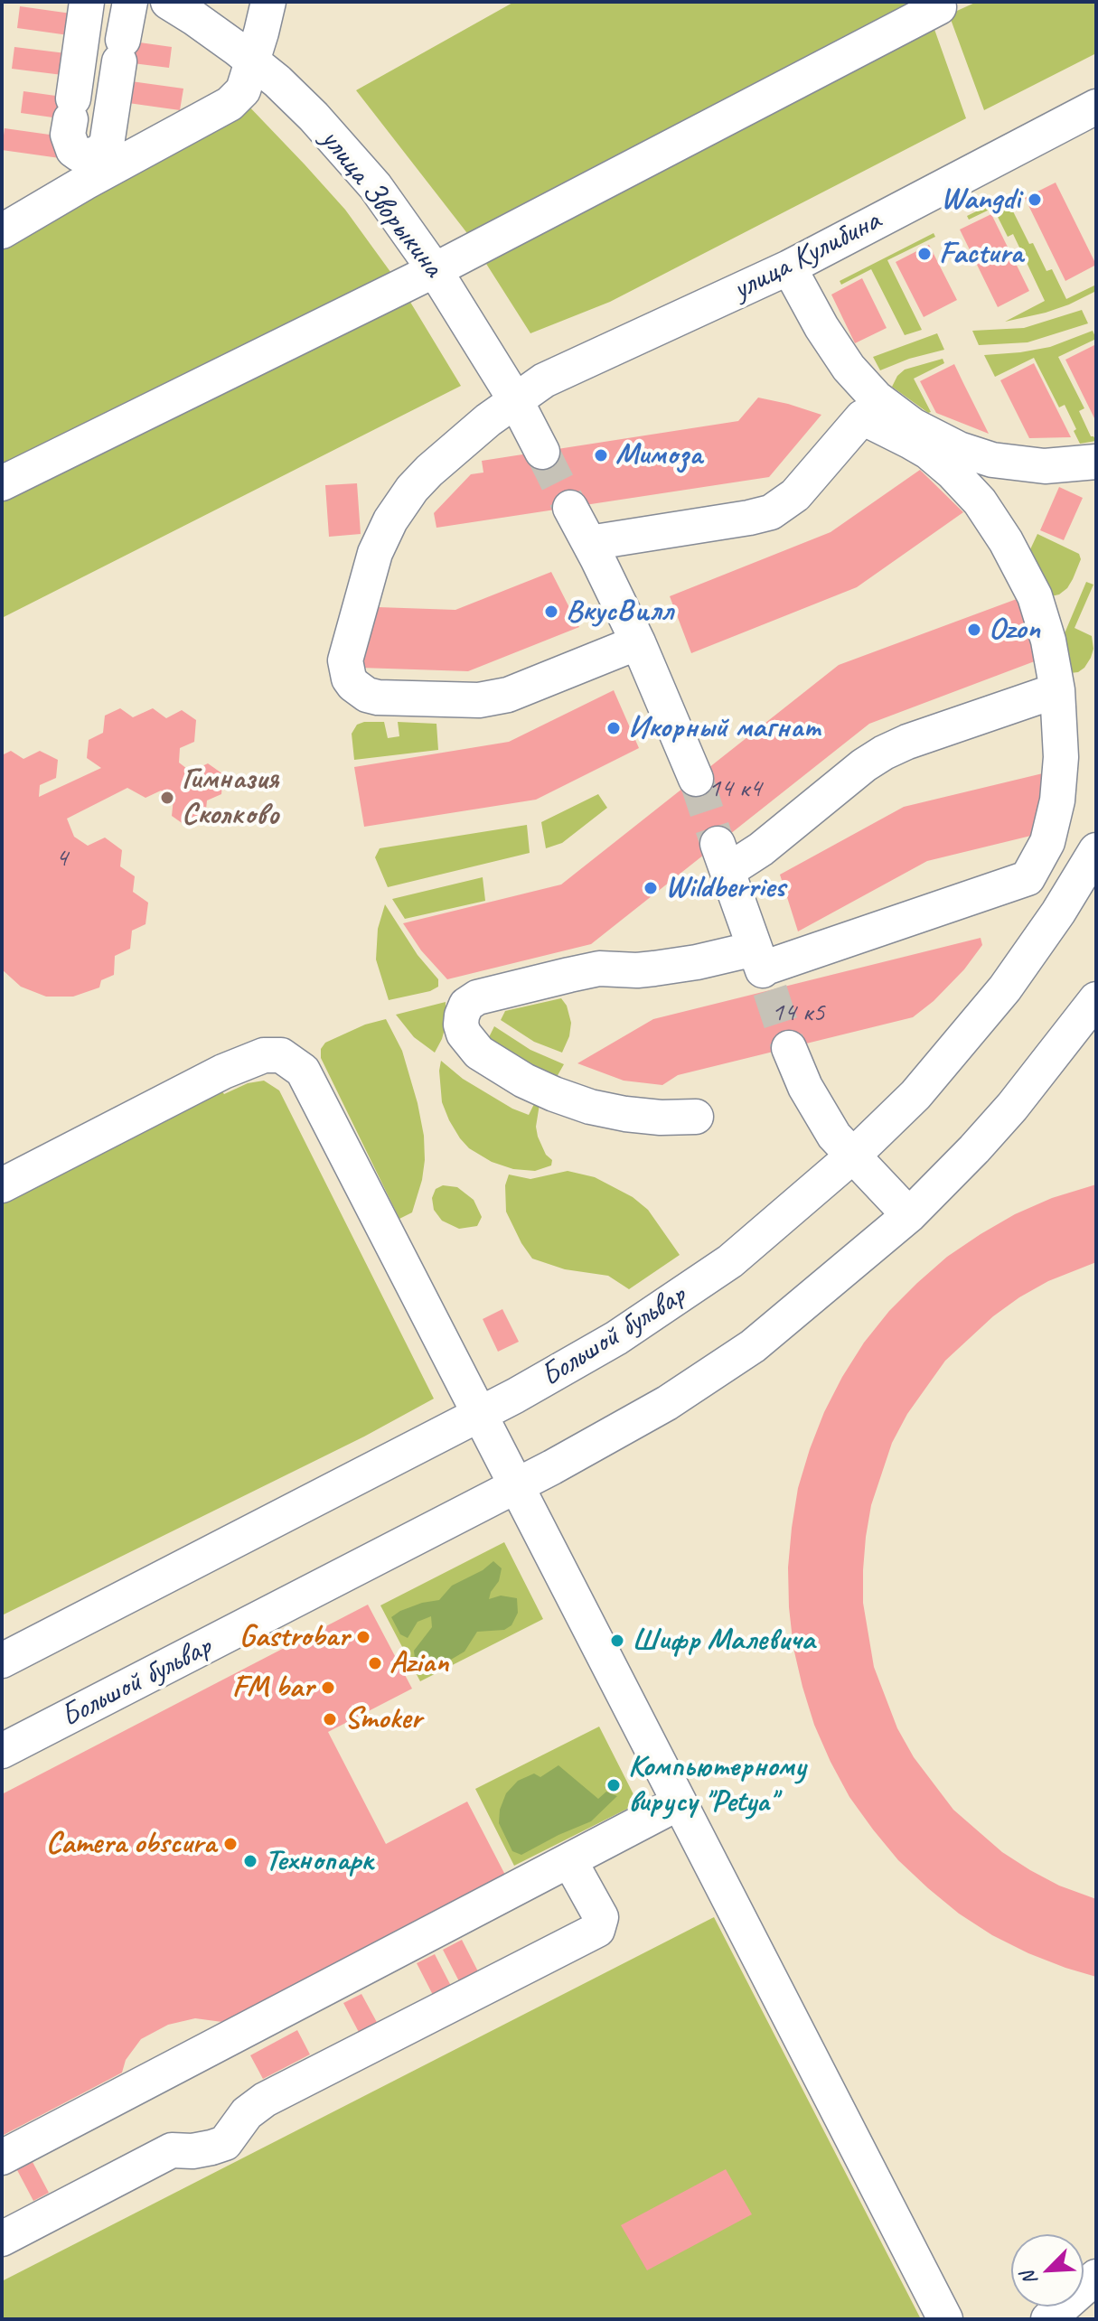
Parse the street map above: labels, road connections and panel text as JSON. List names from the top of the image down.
{
  "streets": {
    "street": ["улица Зворыкина", "улица Кулибина", "Большой бульвар"]
  },
  "crossings": [
    ["улица Зворыкина", "улица Кулибина"]
  ],
  "places": [
    "Wangdi",
    "Factura",
    "Мимоза",
    "ВкусВилл",
    "Ozon",
    "Икорный магнат",
    "Гимназия Сколково",
    "Wildberries",
    "Gastrobar",
    "Шифр Малевича",
    "Azian",
    "FM bar",
    "Smoker",
    "Компьютерному вирусу \"Petya\"",
    "Camera obscura",
    "Технопарк"
  ],
  "house_numbers": ["14 к4", "4", "14 к5"],
  "north": "bottom left"
}
